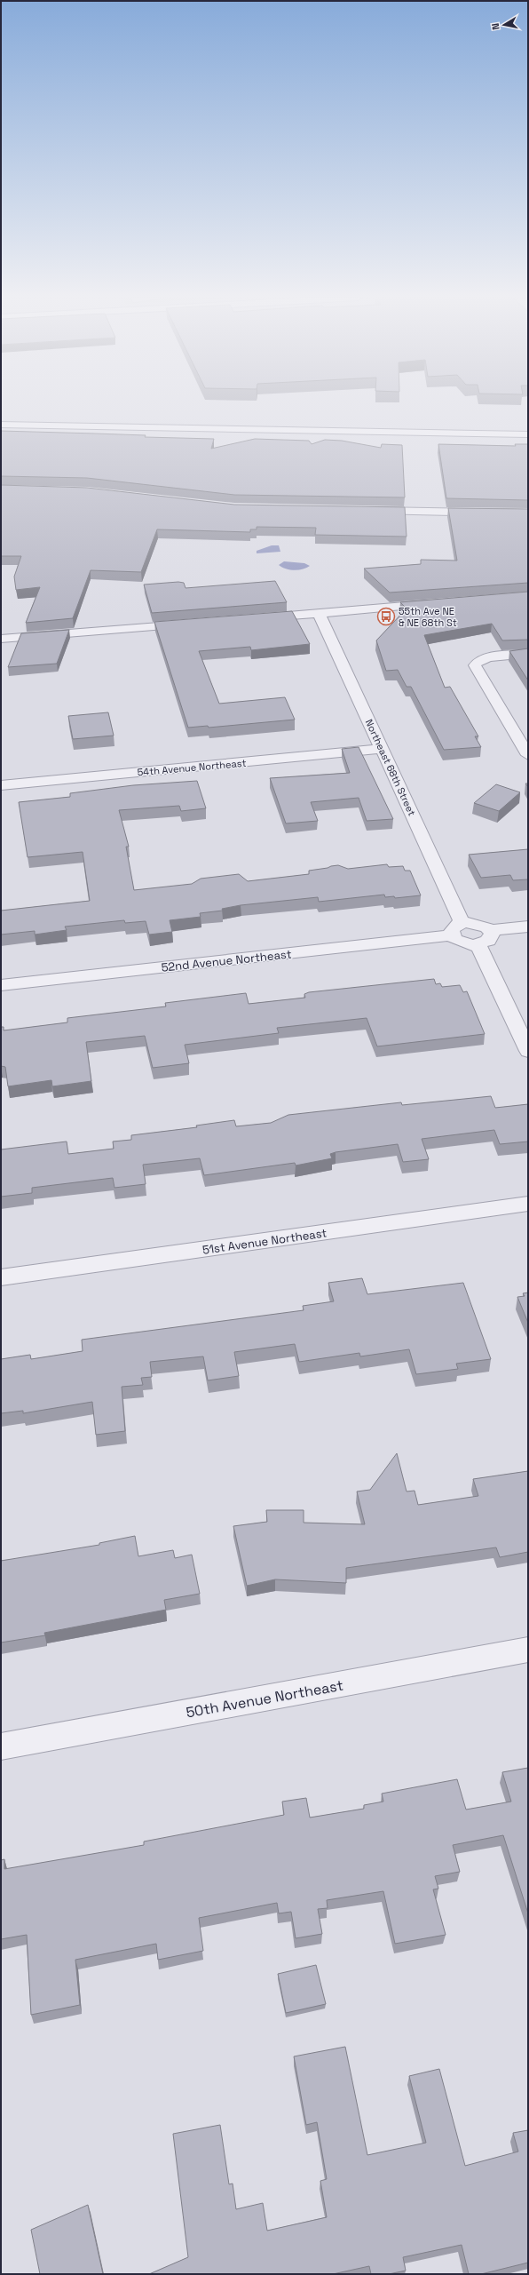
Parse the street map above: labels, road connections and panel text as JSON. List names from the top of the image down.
{
  "streets": {
    "street": [
      "54th Avenue Northeast",
      "Northeast 68th Street",
      "52nd Avenue Northeast",
      "51st Avenue Northeast",
      "50th Avenue Northeast"
    ]
  },
  "crossings": [
    ["54th Avenue Northeast", "Northeast 68th Street"],
    ["Northeast 68th Street", "52nd Avenue Northeast"]
  ],
  "places": {
    "bus stop": ["55th Ave NE & NE 68th St"]
  },
  "north": "left"
}
